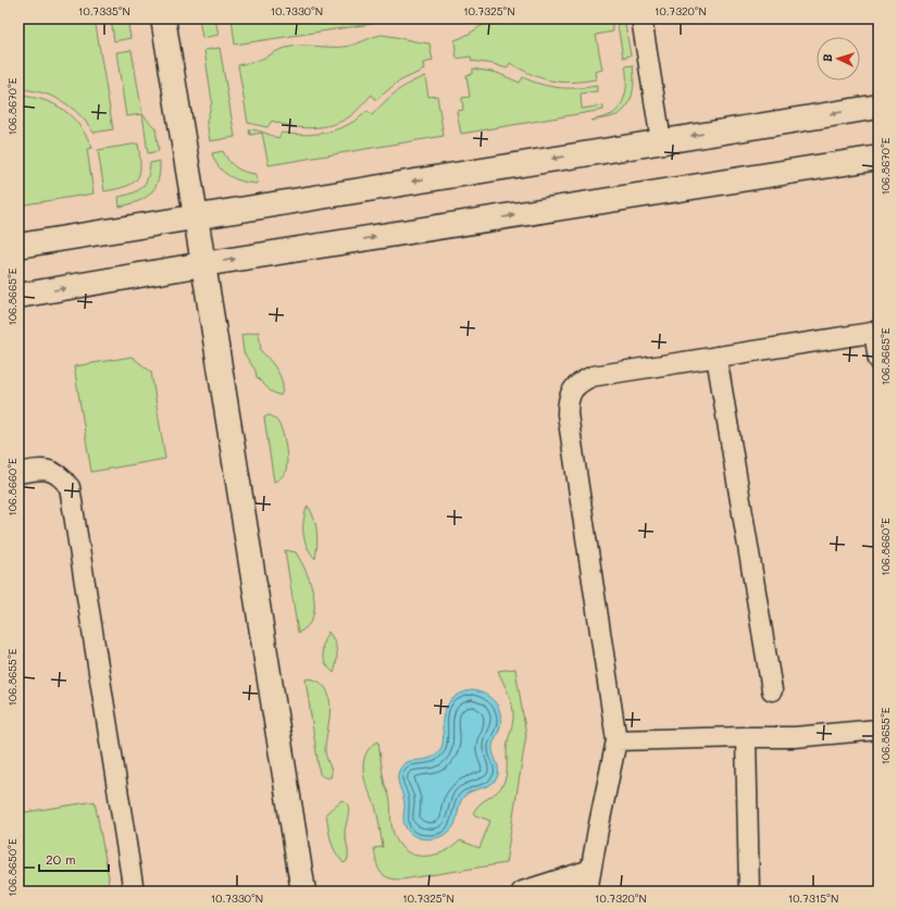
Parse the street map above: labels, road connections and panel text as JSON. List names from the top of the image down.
{
  "scale_bar": "20 m",
  "north": "left",
  "coordinates": [
    "10.7335°N",
    "10.7330°N",
    "10.7325°N",
    "10.7320°N",
    "106.8670°E",
    "106.8665°E",
    "106.8660°E",
    "106.8655°E",
    "106.8650°E",
    "10.7315°N"
  ]
}
